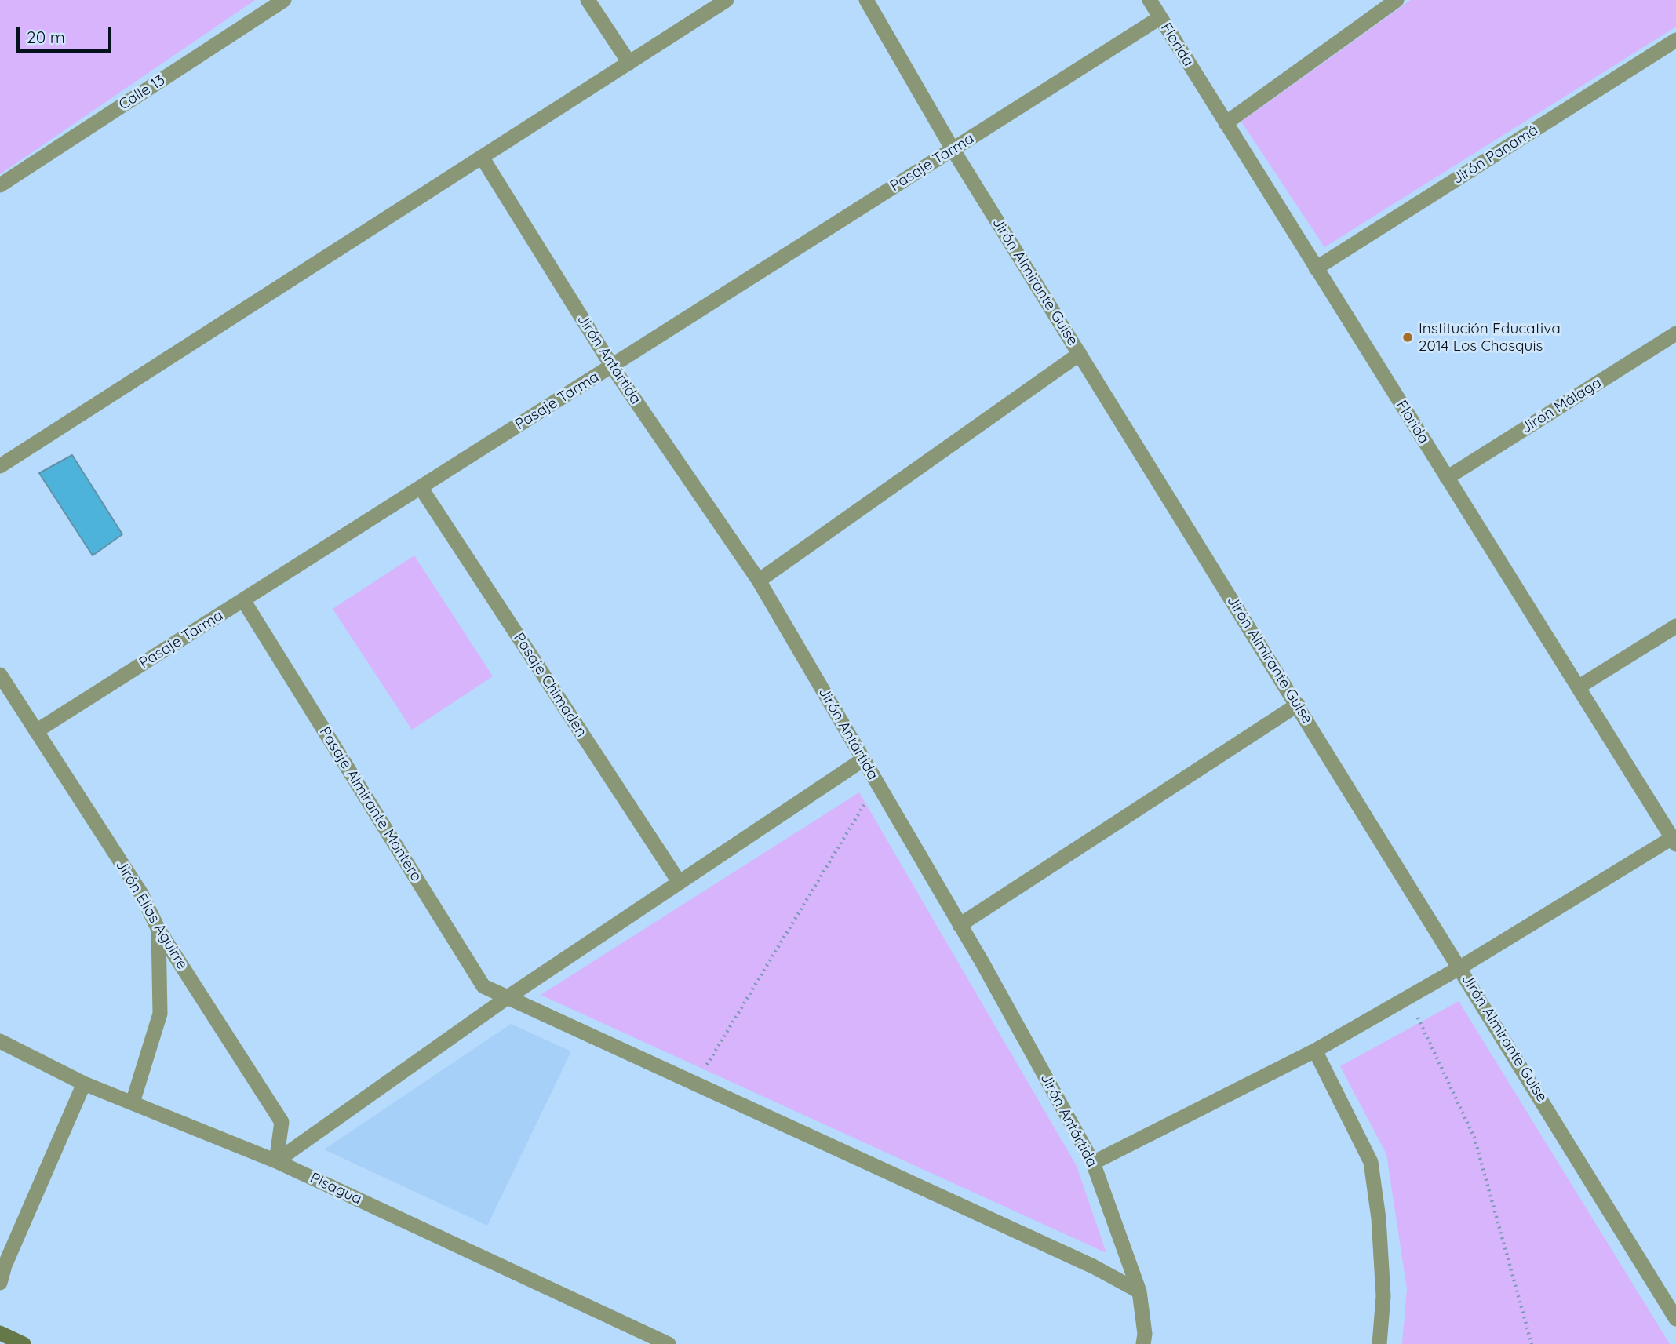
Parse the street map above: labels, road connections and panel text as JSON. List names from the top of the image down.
{
  "streets": {
    "street": [
      "Florida",
      "Calle 13",
      "Jirón Panamá",
      "Pasaje Tarma",
      "Jirón Almirante Guise",
      "Jirón Antártida",
      "Jirón Málaga",
      "Pasaje Chimaden",
      "Pasaje Almirante Montero",
      "Jirón Elías Aguirre",
      "Pisagua"
    ]
  },
  "crossings": [
    ["Florida", "Jirón Panamá"],
    ["Florida", "Pasaje Tarma"],
    ["Florida", "Jirón Málaga"],
    ["Pasaje Tarma", "Jirón Almirante Guise"],
    ["Pasaje Tarma", "Jirón Antártida"],
    ["Pasaje Tarma", "Pasaje Chimaden"],
    ["Pasaje Tarma", "Pasaje Almirante Montero"],
    ["Pasaje Tarma", "Jirón Elías Aguirre"],
    ["Jirón Antártida", "Pasaje Almirante Montero"],
    ["Jirón Elías Aguirre", "Pisagua"]
  ],
  "places": ["Institución Educativa 2014 Los Chasquis"],
  "scale_bar": "20 m"
}
